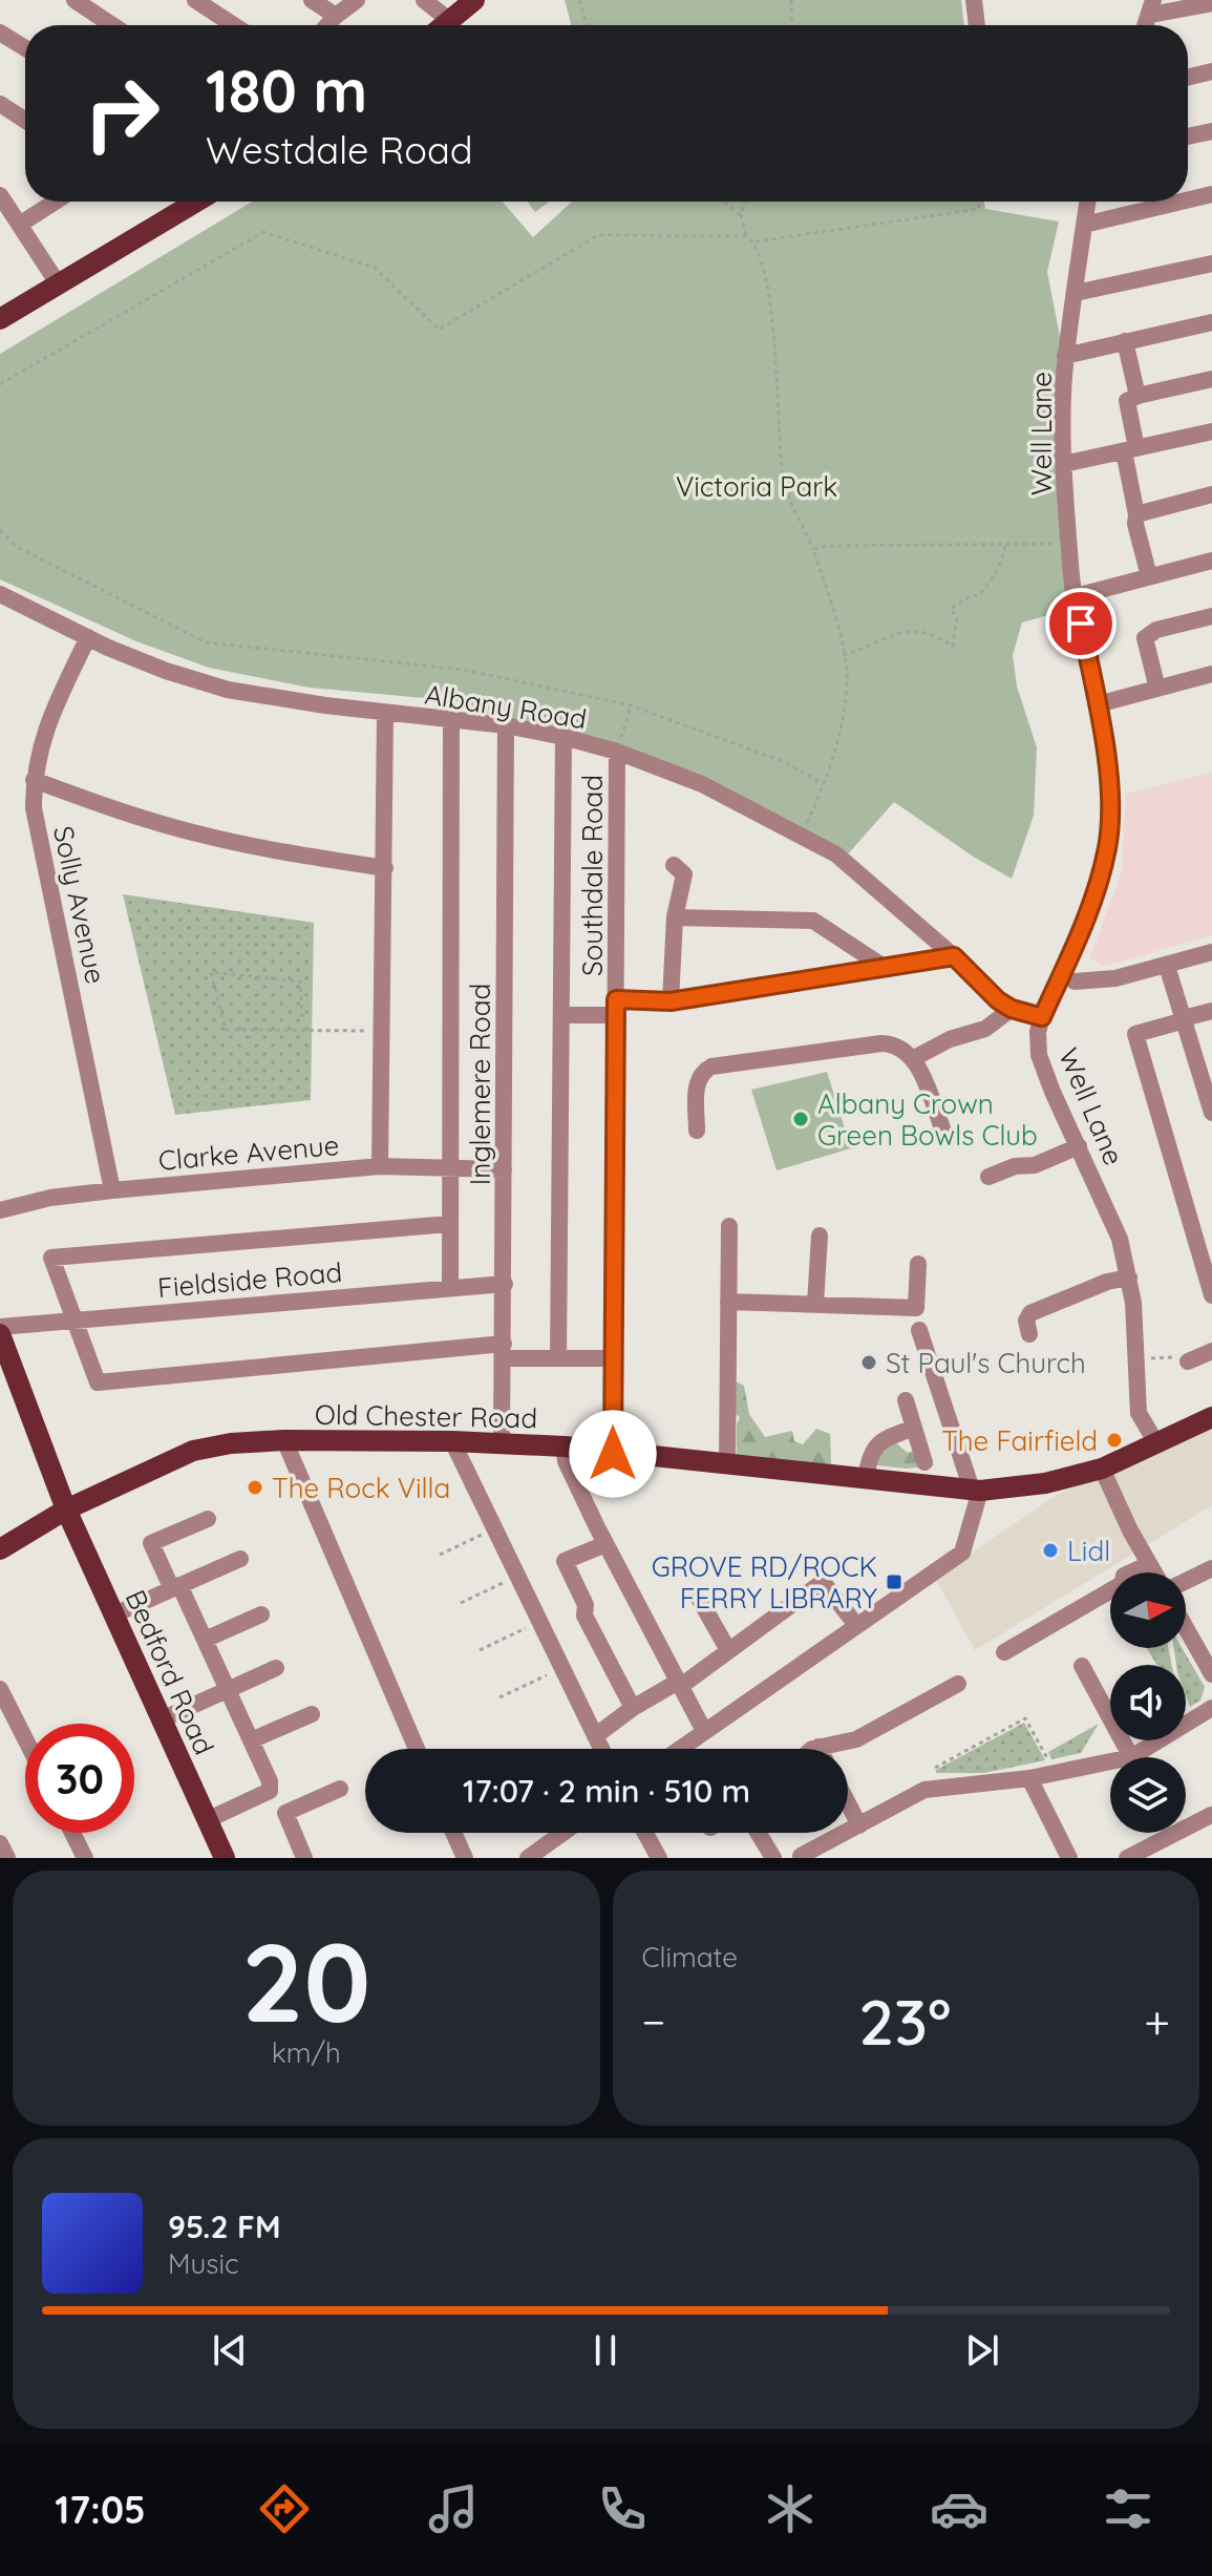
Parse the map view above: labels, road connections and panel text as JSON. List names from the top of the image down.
{
  "streets": {
    "main road": ["Old Chester Road", "Bedford Road"],
    "street": [
      "Well Lane",
      "Albany Road",
      "Southdale Road",
      "Solly Avenue",
      "Inglemere Road",
      "Clarke Avenue",
      "Fieldside Road"
    ]
  },
  "crossings": [
    ["Well Lane", "Albany Road"],
    ["Well Lane", "Old Chester Road"],
    ["Albany Road", "Southdale Road"],
    ["Albany Road", "Solly Avenue"],
    ["Albany Road", "Inglemere Road"],
    ["Southdale Road", "Old Chester Road"],
    ["Solly Avenue", "Clarke Avenue"],
    ["Inglemere Road", "Clarke Avenue"],
    ["Inglemere Road", "Fieldside Road"],
    ["Inglemere Road", "Old Chester Road"],
    ["Old Chester Road", "Bedford Road"]
  ],
  "parks": ["Victoria Park"],
  "places": {
    "other": [
      "Albany Crown Green Bowls Club",
      "St Paul's Church",
      "The Fairfield",
      "The Rock Villa",
      "Lidl"
    ],
    "transit": ["GROVE RD/ROCK FERRY LIBRARY"]
  },
  "north": "right",
  "page": {
    "turn": ["180 m", "Westdale Road"],
    "limit": "30",
    "trip": "17:07 · 2 min · 510 m",
    "tile": [
      ["20", "km/h"],
      "Climate"
    ],
    "heat": ["−", "23°", "+"],
    "song": ["95.2 FM", "Music"],
    "tabs": "17:05"
  }
}
